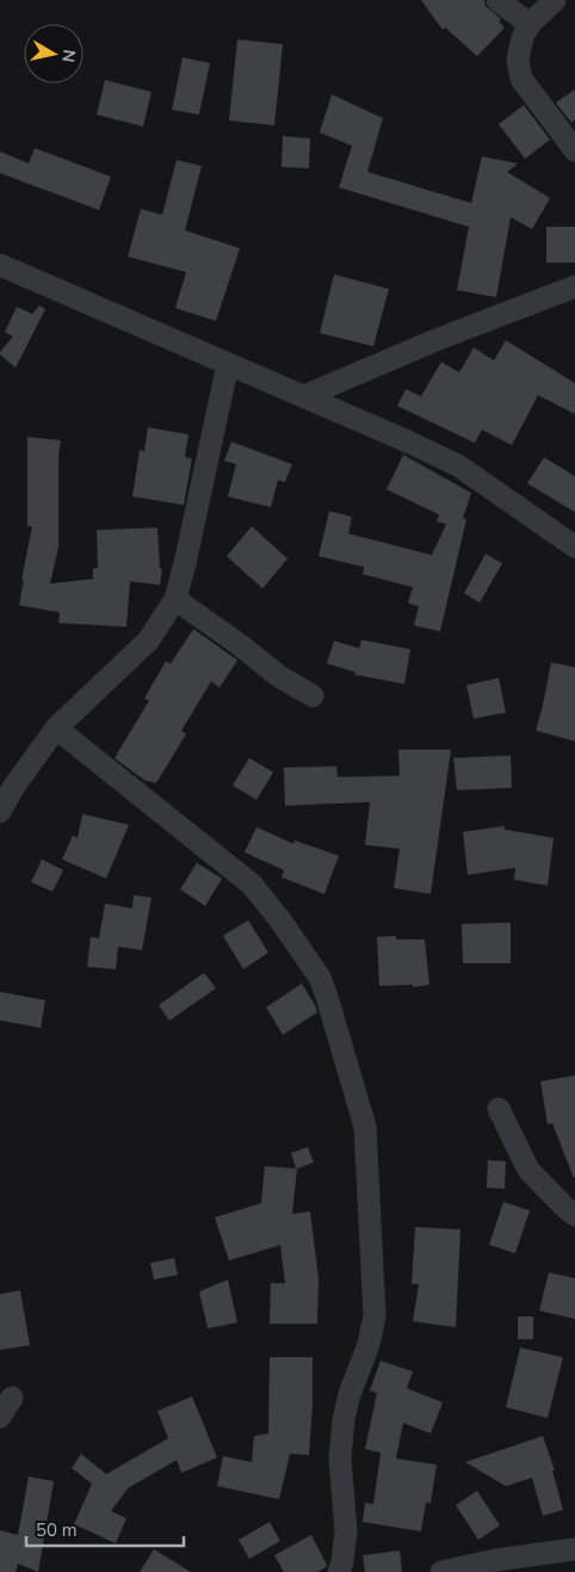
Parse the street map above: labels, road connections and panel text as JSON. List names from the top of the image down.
{
  "scale_bar": "50 m",
  "north": "right"
}
